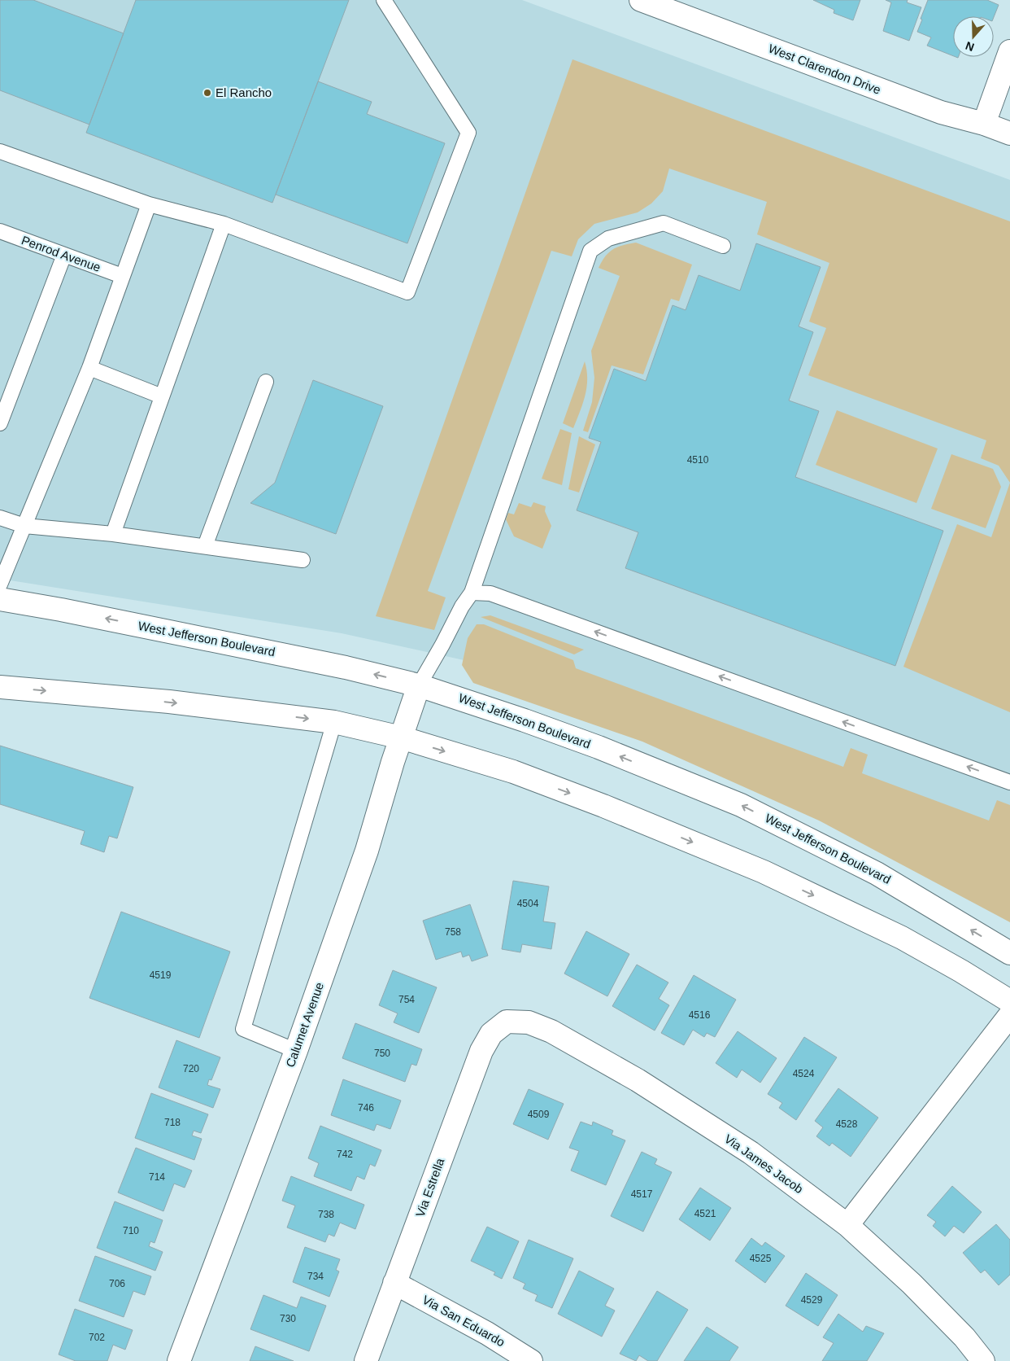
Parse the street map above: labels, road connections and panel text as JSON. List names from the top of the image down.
{
  "streets": {
    "street": [
      "West Clarendon Drive",
      "West Jefferson Boulevard",
      "Calumet Avenue",
      "Via James Jacob",
      "Via Estrella",
      "Via San Eduardo"
    ],
    "lane": ["Penrod Avenue"]
  },
  "crossings": [
    ["West Jefferson Boulevard", "Calumet Avenue"],
    ["Via James Jacob", "Via Estrella"],
    ["Via Estrella", "Via San Eduardo"]
  ],
  "places": ["El Rancho"],
  "house_numbers": [
    "4510",
    "4504",
    "758",
    "4519",
    "754",
    "4516",
    "750",
    "720",
    "4524",
    "746",
    "4509",
    "718",
    "4528",
    "742",
    "714",
    "4517",
    "4521",
    "738",
    "710",
    "4525",
    "734",
    "706",
    "4529",
    "730",
    "702"
  ],
  "north": "bottom"
}
